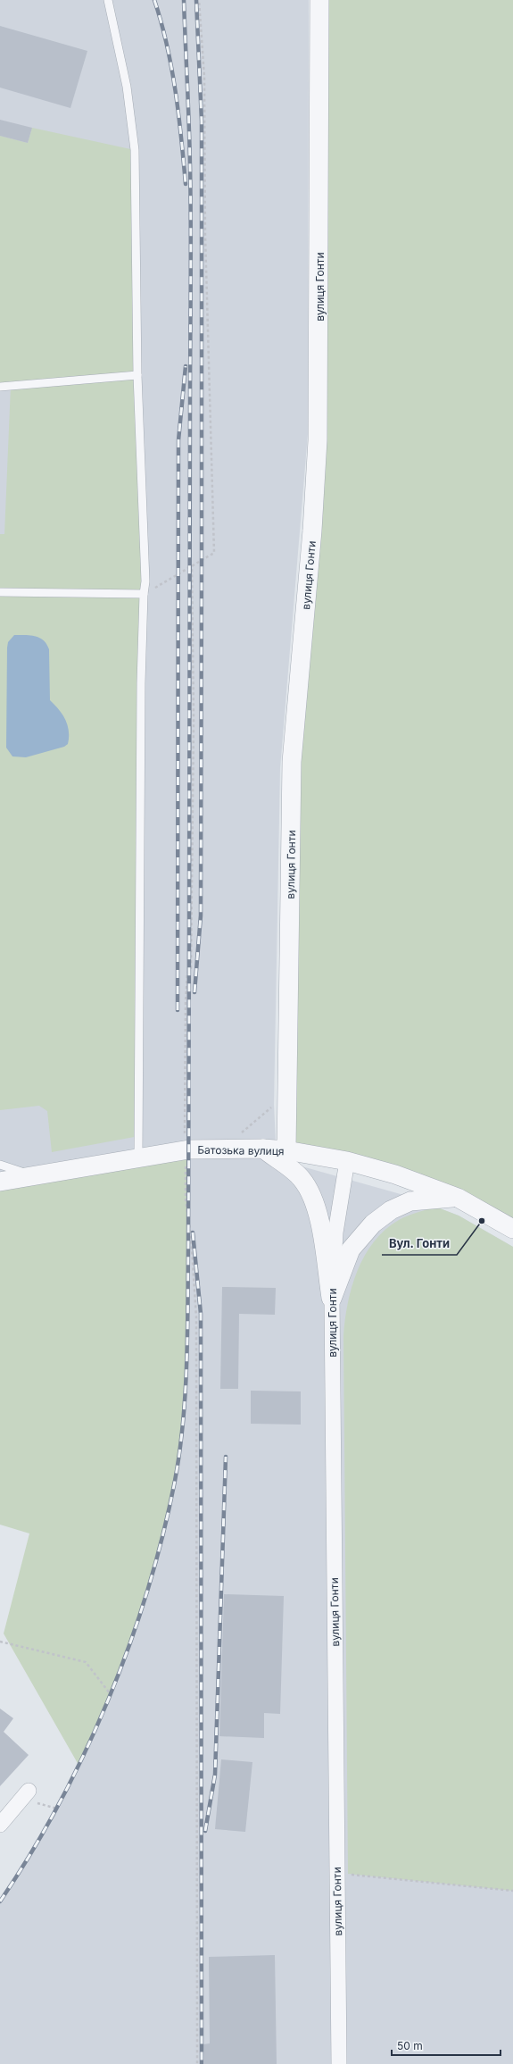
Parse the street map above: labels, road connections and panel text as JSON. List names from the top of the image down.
{
  "streets": {
    "street": ["вулиця Гонти", "Батозька вулиця"]
  },
  "crossings": [
    ["вулиця Гонти", "Батозька вулиця"]
  ],
  "places": ["Вул. Гонти"],
  "scale_bar": "50 m"
}
